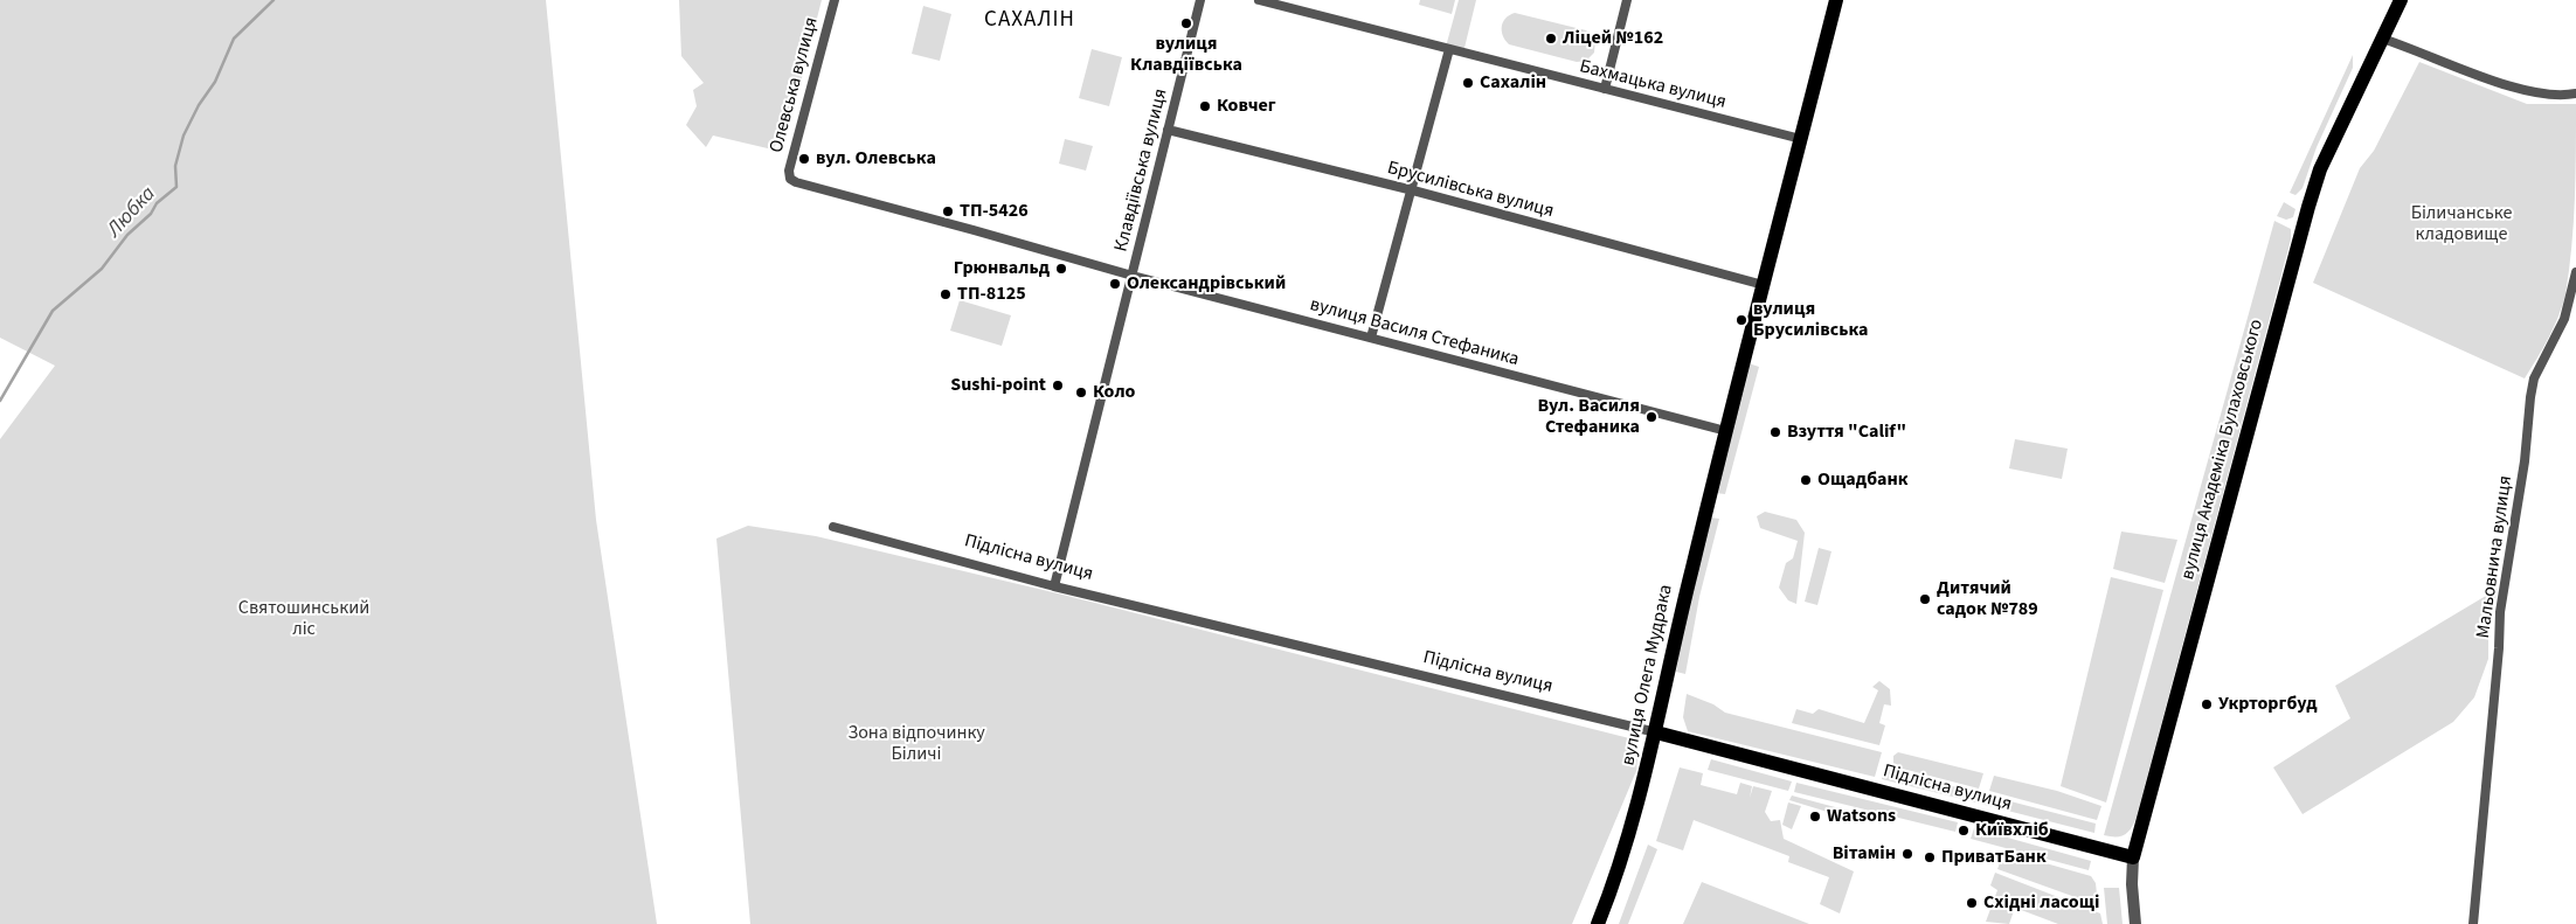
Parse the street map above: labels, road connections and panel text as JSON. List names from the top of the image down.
{
  "streets": {
    "main road": ["вулиця Академіка Булаховського", "Підлісна вулиця", "вулиця Олега Мудрака"],
    "street": [
      "Олевська вулиця",
      "Бахмацька вулиця",
      "Клавдіївська вулиця",
      "Брусилівська вулиця",
      "вулиця Василя Стефаника",
      "Мальовнича вулиця"
    ]
  },
  "crossings": [
    ["Олевська вулиця", "вулиця Василя Стефаника"],
    ["Бахмацька вулиця", "вулиця Олега Мудрака"],
    ["Клавдіївська вулиця", "Брусилівська вулиця"],
    ["Клавдіївська вулиця", "вулиця Василя Стефаника"],
    ["Клавдіївська вулиця", "Підлісна вулиця"],
    ["Брусилівська вулиця", "вулиця Олега Мудрака"],
    ["вулиця Василя Стефаника", "вулиця Олега Мудрака"],
    ["вулиця Академіка Булаховського", "Підлісна вулиця"],
    ["Підлісна вулиця", "вулиця Олега Мудрака"]
  ],
  "districts": ["САХАЛІН"],
  "water": ["Любка"],
  "parks": ["Біличанське кладовище", "Святошинський ліс", "Зона відпочинку Біличі"],
  "places": [
    "вулиця Клавдіївська",
    "Ліцей №162",
    "Сахалін",
    "Ковчег",
    "вул. Олевська",
    "ТП-5426",
    "Грюнвальд",
    "Олександрівський",
    "ТП-8125",
    "вулиця Брусилівська",
    "Sushi-point",
    "Коло",
    "Вул. Василя Стефаника",
    "Взуття \"Calif\"",
    "Ощадбанк",
    "Дитячий садок №789",
    "Укрторгбуд",
    "Watsons",
    "Київхліб",
    "Вітамін",
    "ПриватБанк",
    "Східні ласощі"
  ]
}
